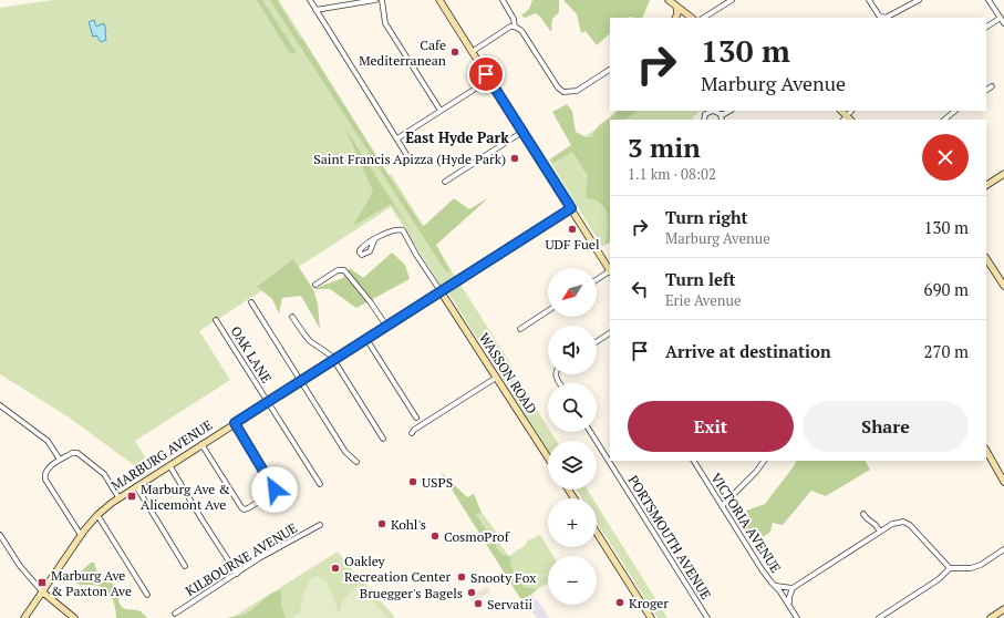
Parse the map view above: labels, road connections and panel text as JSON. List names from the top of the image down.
{
  "streets": {
    "street": [
      "OAK LANE",
      "WASSON ROAD",
      "MARBURG AVENUE",
      "VICTORIA AVENUE",
      "PORTSMOUTH AVENUE",
      "KILBOURNE AVENUE"
    ]
  },
  "crossings": [
    ["OAK LANE", "MARBURG AVENUE"],
    ["WASSON ROAD", "MARBURG AVENUE"]
  ],
  "districts": ["East Hyde Park"],
  "places": {
    "other": [
      "Cafe Mediterranean",
      "Saint Francis Apizza (Hyde Park)",
      "UDF Fuel",
      "USPS",
      "Kohl's",
      "CosmoProf",
      "Oakley Recreation Center",
      "Snooty Fox",
      "Bruegger's Bagels",
      "Kroger",
      "Servatii"
    ],
    "transit": ["Marburg Ave & Alicemont Ave", "Marburg Ave & Paxton Ave"]
  },
  "north": "bottom left",
  "page": {
    "turn": ["130 m", "Marburg Avenue"],
    "heading": ["3 min", "1.1 km · 08:02"],
    "list": [
      {
        "name": "Turn right",
        "note": "Marburg Avenue",
        "value": "130 m"
      },
      {
        "name": "Turn left",
        "note": "Erie Avenue",
        "value": "690 m"
      },
      {
        "name": "Arrive at destination",
        "value": "270 m"
      }
    ],
    "map_buttons": ["+", "−"],
    "buttons": ["Exit", "Share"]
  }
}
